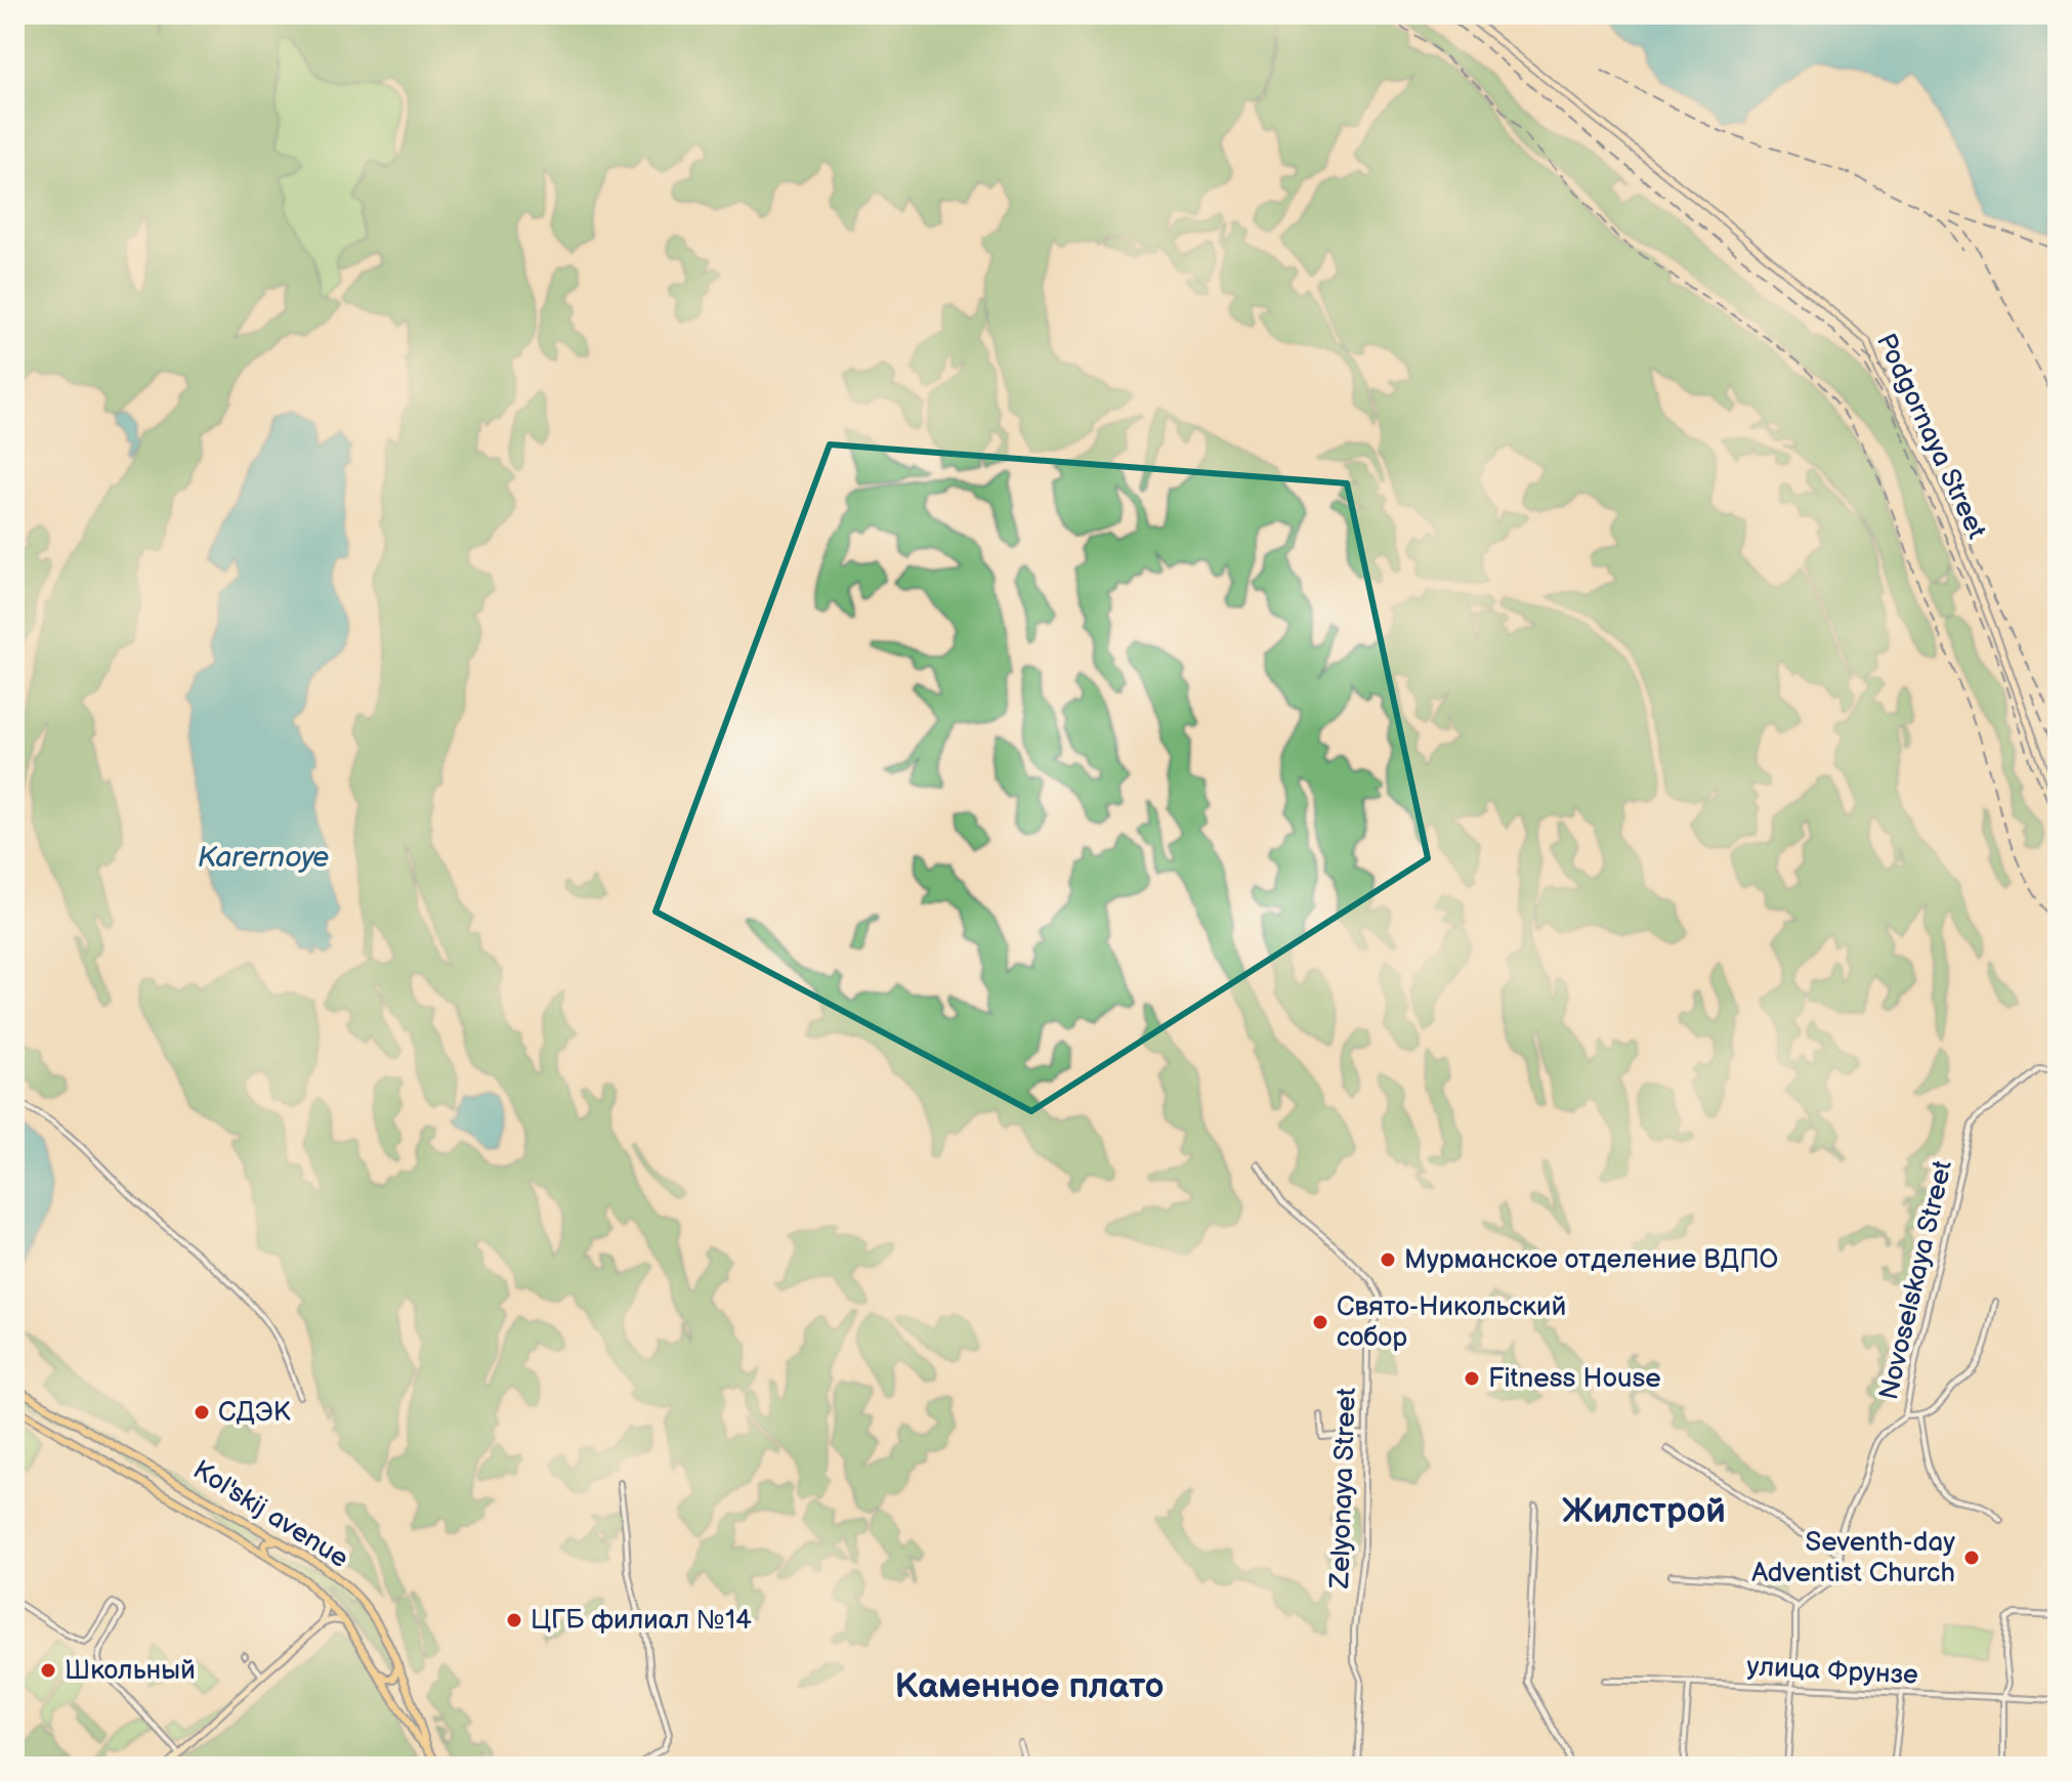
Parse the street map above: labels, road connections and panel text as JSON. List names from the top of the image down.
{
  "streets": {
    "main road": ["Podgornaya Street", "Kol'skij avenue"],
    "street": ["Novoselskaya Street", "Zelyonaya Street", "улица Фрунзе"]
  },
  "districts": ["Жилстрой", "Каменное плато"],
  "water": ["Karernoye"],
  "places": [
    "Мурманское отделение ВДПО",
    "Свято-Никольский собор",
    "Fitness House",
    "СДЭК",
    "Seventh-day Adventist Church",
    "ЦГБ филиал №14",
    "Школьный"
  ]
}
